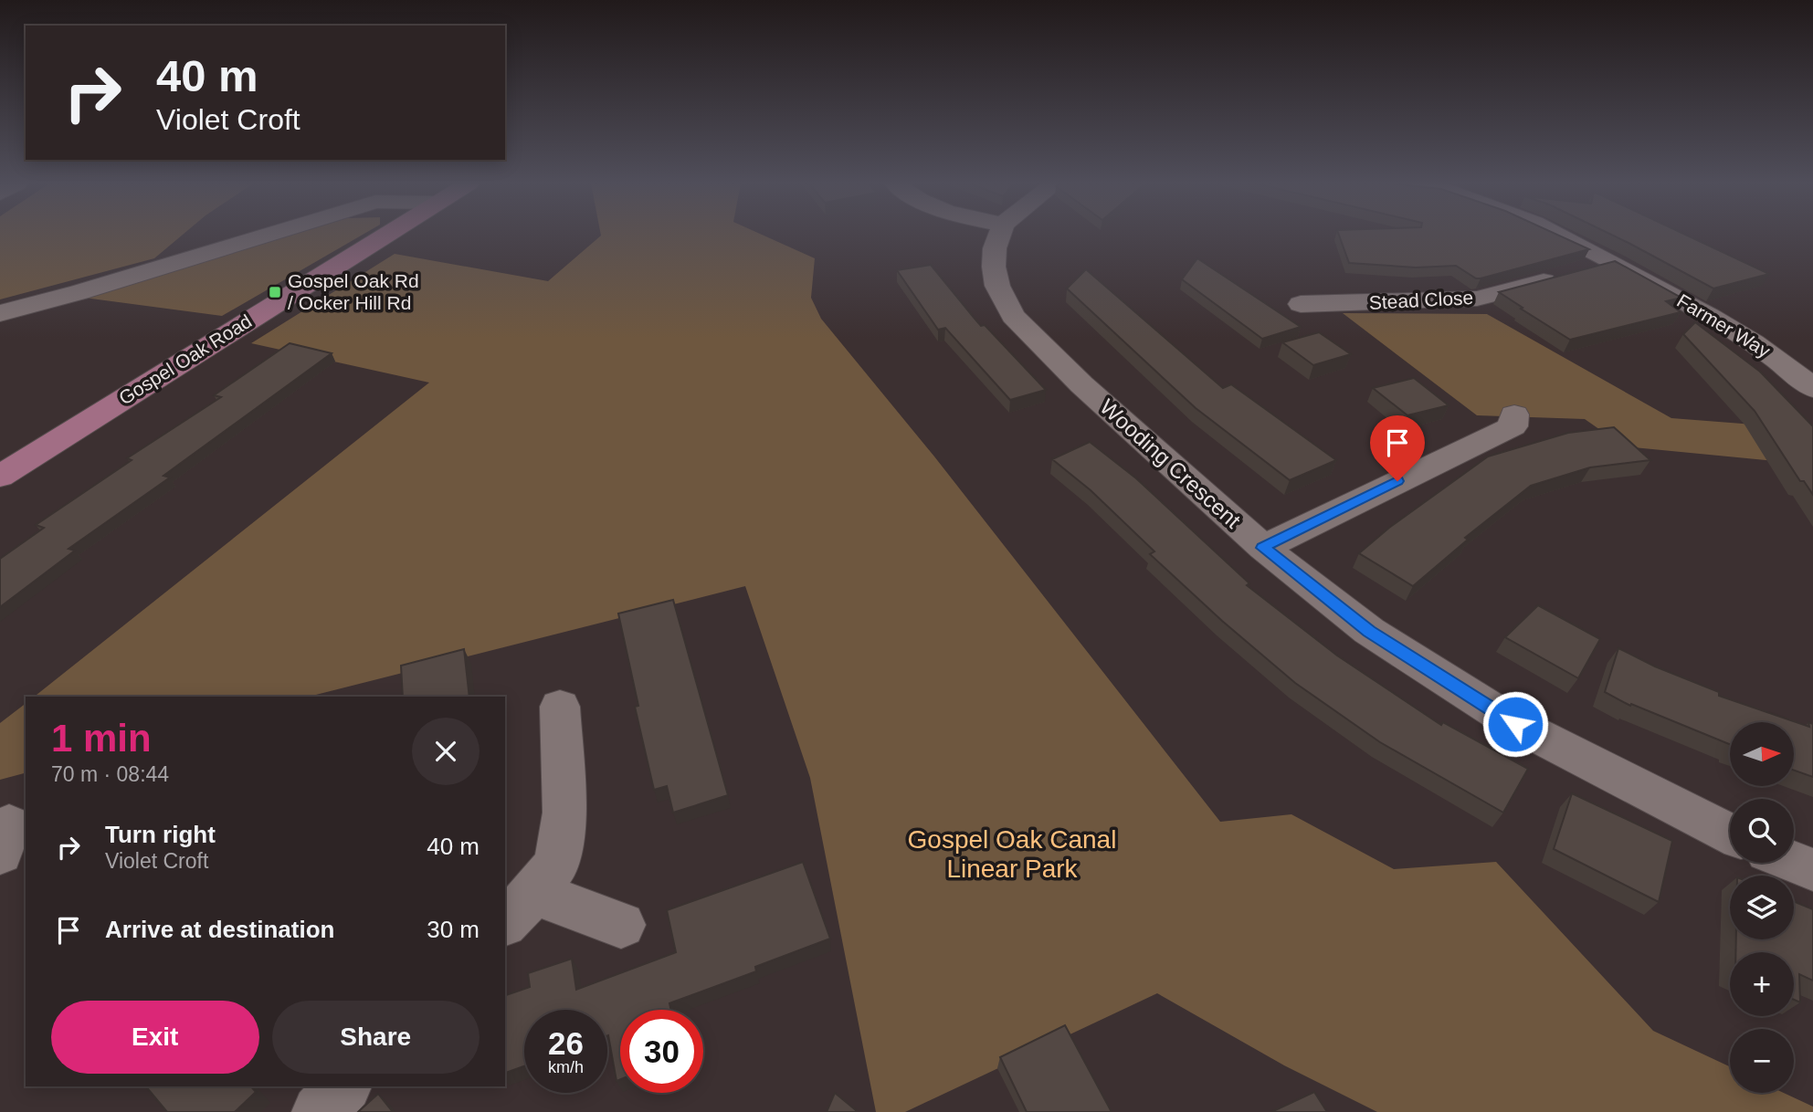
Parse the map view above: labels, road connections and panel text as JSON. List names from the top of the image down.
{
  "streets": {
    "main road": ["Gospel Oak Road"],
    "street": ["Stead Close", "Farmer Way", "Wooding Crescent"]
  },
  "crossings": [
    ["Stead Close", "Farmer Way"]
  ],
  "parks": ["Gospel Oak Canal Linear Park"],
  "places": {
    "transit": ["Gospel Oak Rd / Ocker Hill Rd"]
  },
  "north": "right",
  "page": {
    "turn": ["40 m", "Violet Croft"],
    "heading": ["1 min", "70 m · 08:44"],
    "map_buttons": ["+", "−"],
    "list": [
      {
        "name": "Turn right",
        "note": "Violet Croft",
        "value": "40 m"
      },
      {
        "name": "Arrive at destination",
        "value": "30 m"
      }
    ],
    "buttons": ["Exit", "Share"],
    "speed": "26 km/h",
    "limit": "30"
  }
}
